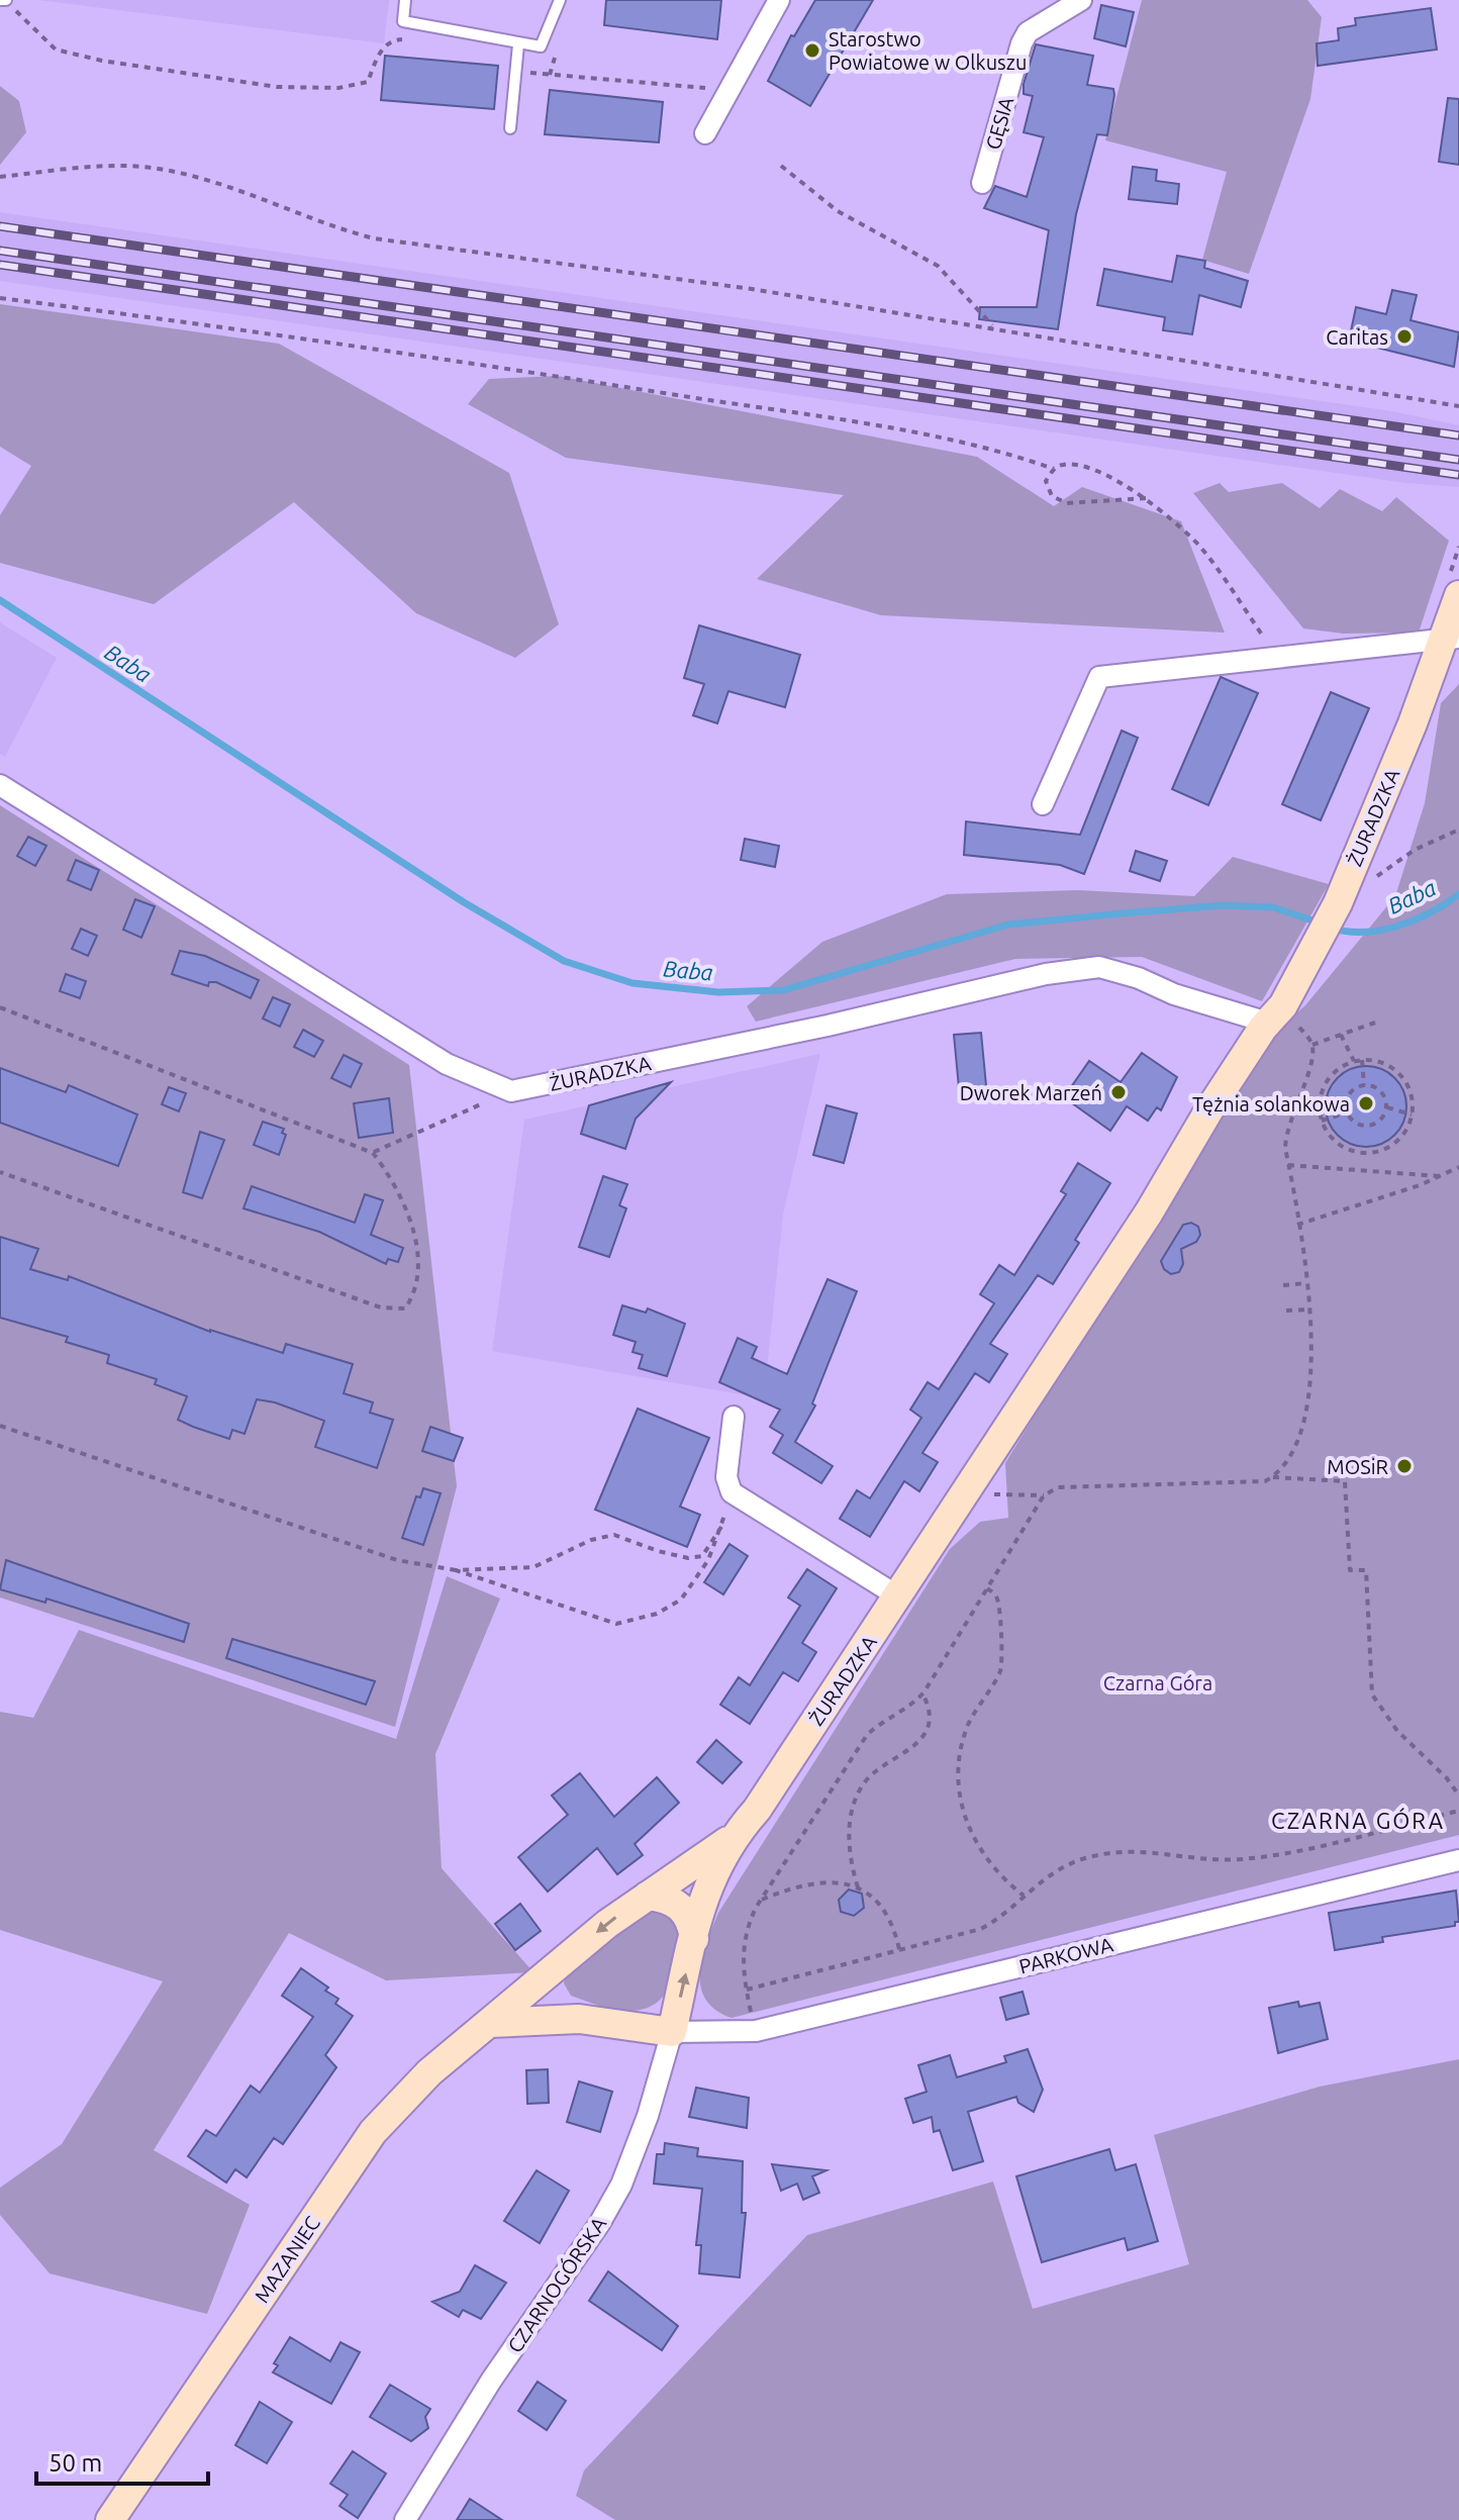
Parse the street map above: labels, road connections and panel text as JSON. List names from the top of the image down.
{
  "streets": {
    "street": [
      "GĘSIA",
      "ŻURADZKA",
      "PARKOWA",
      "MAZANIEC",
      "CZARNOGÓRSKA"
    ]
  },
  "crossings": [
    ["ŻURADZKA", "MAZANIEC"],
    ["PARKOWA", "CZARNOGÓRSKA"]
  ],
  "districts": ["CZARNA GÓRA"],
  "water": ["Baba"],
  "parks": ["Czarna Góra"],
  "places": [
    "Starostwo Powiatowe w Olkuszu",
    "Caritas",
    "Dworek Marzeń",
    "Tężnia solankowa",
    "MOSiR"
  ],
  "scale_bar": "50 m"
}
